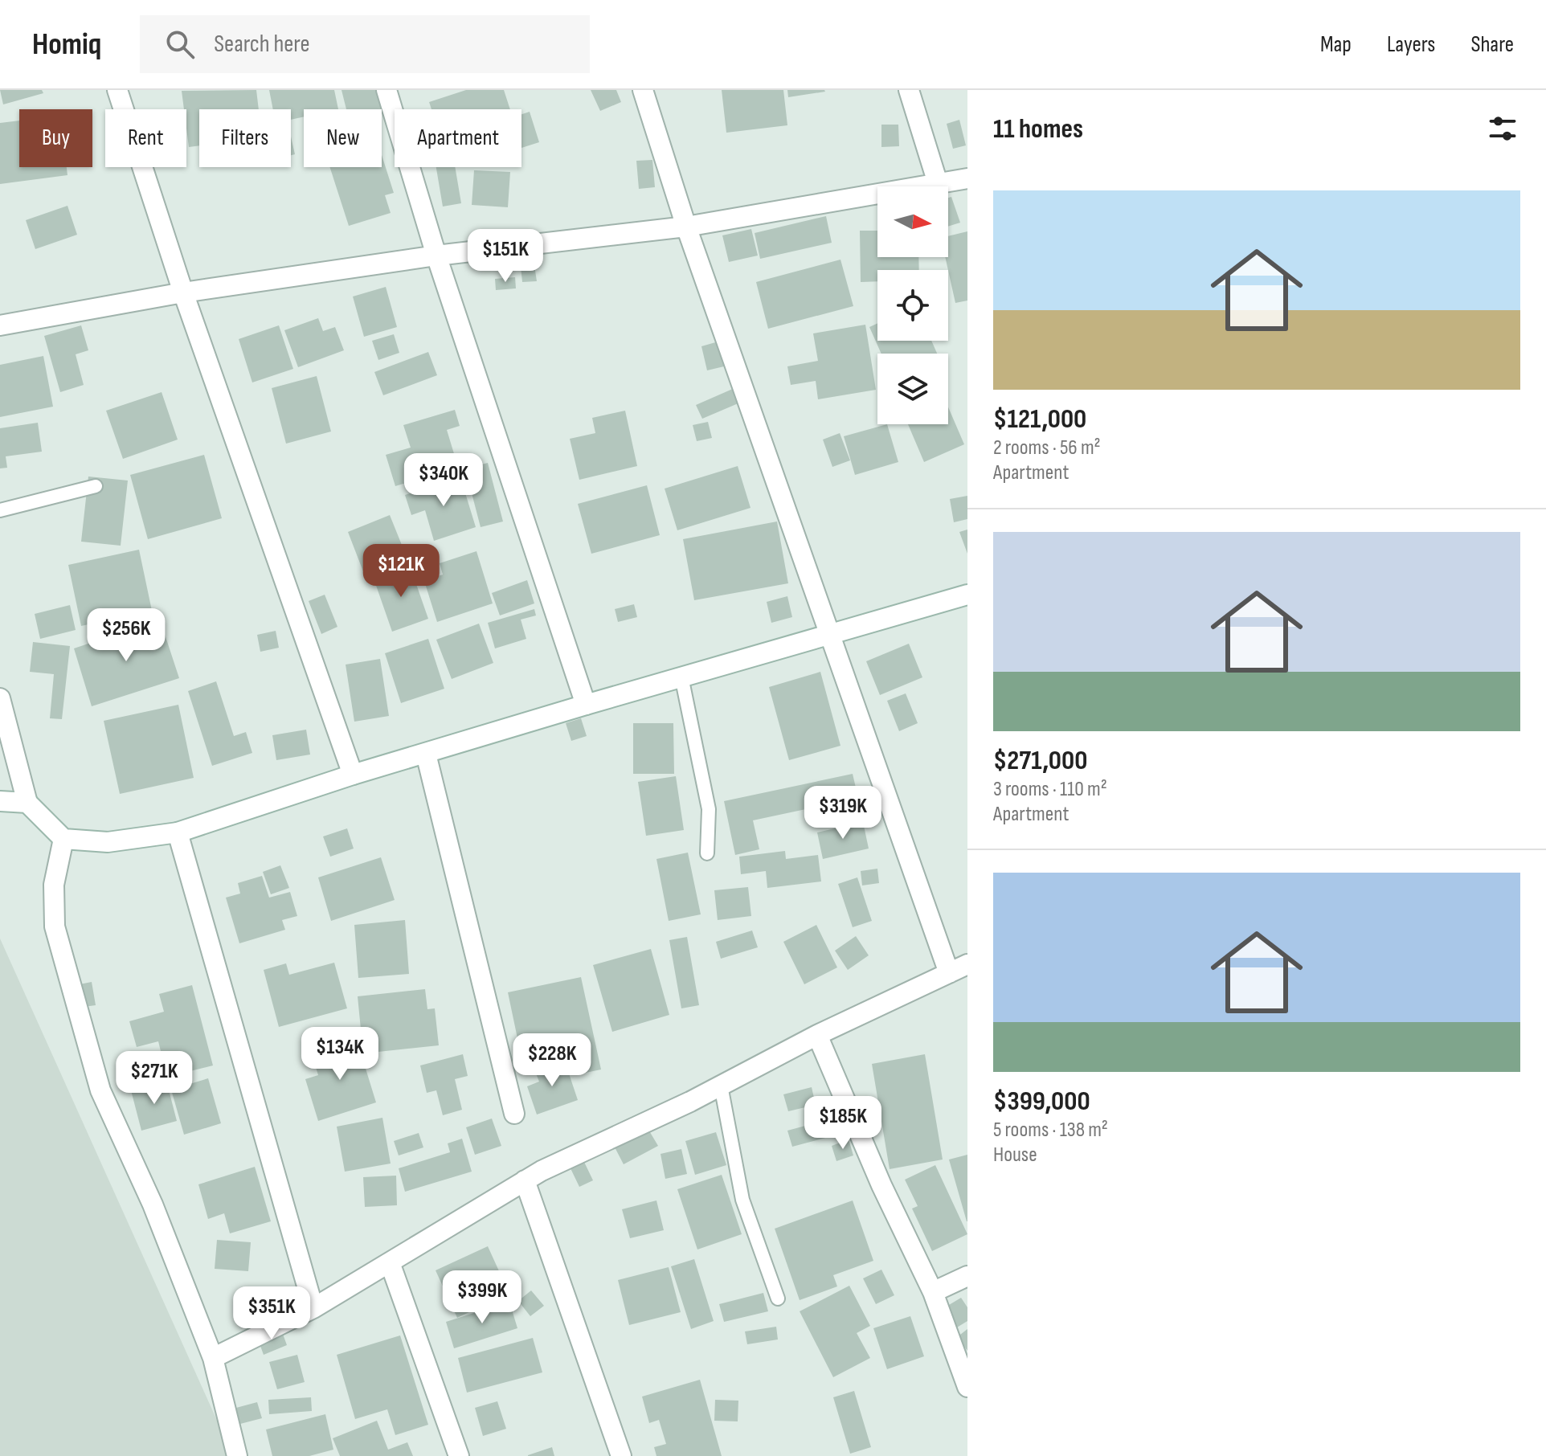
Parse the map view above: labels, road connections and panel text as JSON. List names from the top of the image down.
{
  "north": "right",
  "page": {
    "header": "Homiq",
    "search": "Search here",
    "nav": ["Map", "Layers", "Share"],
    "heading": "11 homes",
    "chip": [
      "Buy",
      "Rent",
      "Filters",
      "New",
      "Apartment"
    ],
    "list": [
      {
        "name": "$121,000",
        "note": "2 rooms · 56 m² · Apartment"
      },
      {
        "name": "$271,000",
        "note": "3 rooms · 110 m² · Apartment"
      },
      {
        "name": "$399,000",
        "note": "5 rooms · 138 m² · House"
      }
    ],
    "price": [
      "$151K",
      "$340K",
      "$121K",
      "$256K",
      "$319K",
      "$134K",
      "$228K",
      "$271K",
      "$185K",
      "$399K",
      "$351K"
    ]
  }
}
